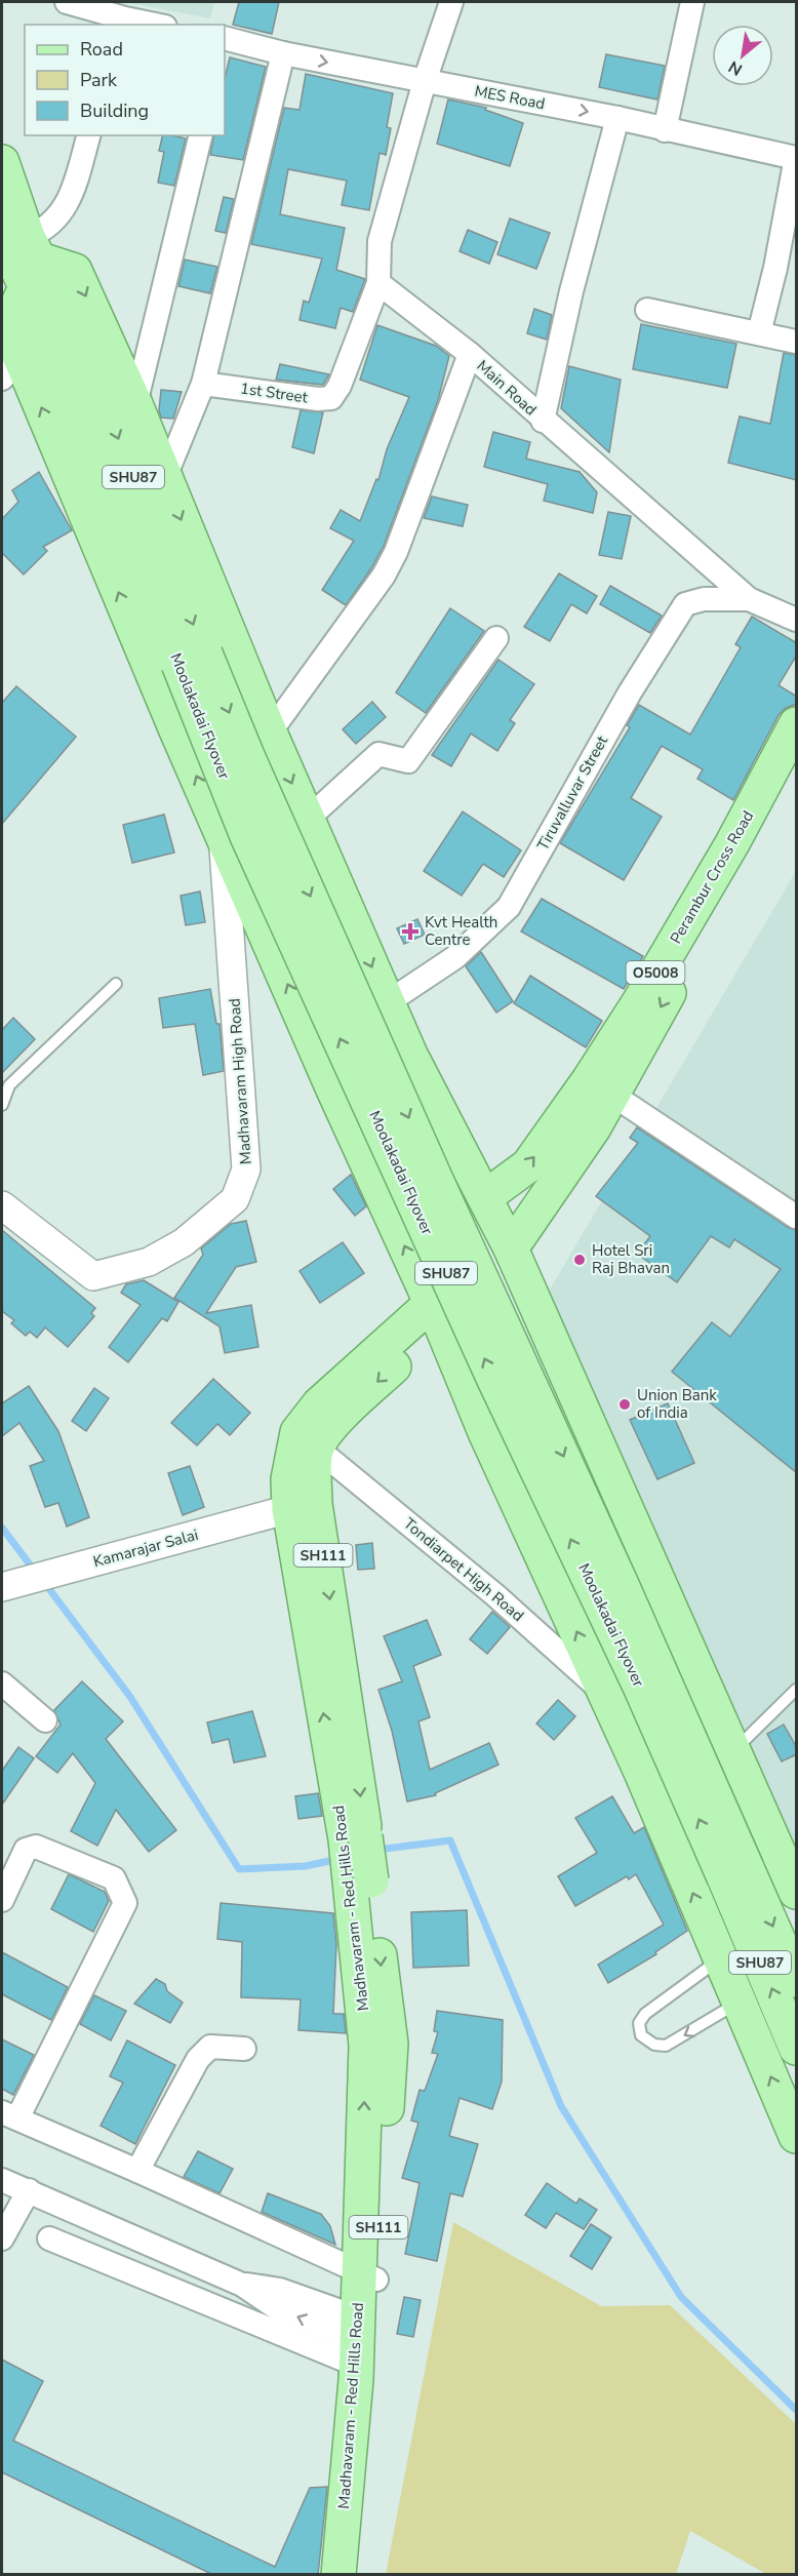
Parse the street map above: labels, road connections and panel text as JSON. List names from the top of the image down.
{
  "streets": {
    "main road": [
      "SHU87",
      "Moolakadai Flyover",
      "Perambur Cross Road",
      "O5008",
      "SH111",
      "Madhavaram - Red Hills Road"
    ],
    "street": [
      "MES Road",
      "Main Road",
      "1st Street",
      "Tiruvalluvar Street",
      "Madhavaram High Road",
      "Kamarajar Salai",
      "Tondiarpet High Road"
    ]
  },
  "crossings": [
    ["Main Road", "1st Street"],
    ["Main Road", "Tiruvalluvar Street"],
    ["SHU87", "Moolakadai Flyover"],
    ["Kamarajar Salai", "Madhavaram - Red Hills Road"],
    ["Tondiarpet High Road", "Madhavaram - Red Hills Road"]
  ],
  "one_way": ["MES Road"],
  "places": {
    "health": ["Kvt Health Centre"],
    "other": ["Hotel Sri Raj Bhavan", "Union Bank of India"]
  },
  "legend": ["Road", "Park", "Building"],
  "north": "bottom left"
}
